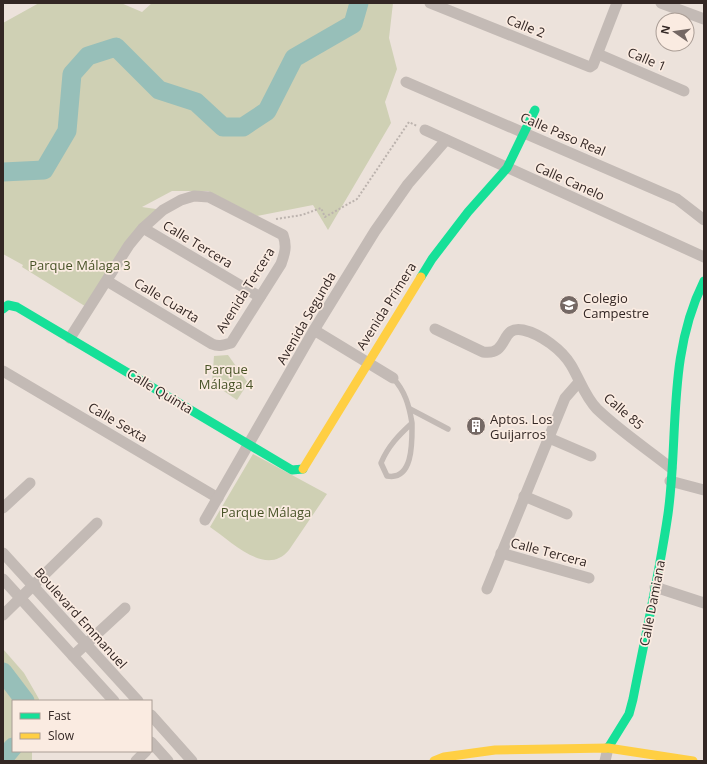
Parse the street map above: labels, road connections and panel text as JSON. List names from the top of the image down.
{
  "streets": {
    "street": [
      "Calle 2",
      "Calle 1",
      "Calle Paso Real",
      "Calle Canelo",
      "Calle Tercera",
      "Avenida Tercera",
      "Calle Cuarta",
      "Avenida Primera",
      "Avenida Segunda",
      "Calle Quinta",
      "Calle 85",
      "Calle Sexta",
      "Calle Damiana",
      "Boulevard Emmanuel"
    ]
  },
  "crossings": [
    ["Calle 2", "Calle 1"],
    ["Calle Paso Real", "Avenida Primera"],
    ["Calle Canelo", "Avenida Primera"],
    ["Calle Canelo", "Avenida Segunda"],
    ["Calle Tercera", "Avenida Tercera"],
    ["Avenida Tercera", "Calle Cuarta"],
    ["Avenida Primera", "Calle Quinta"],
    ["Avenida Segunda", "Calle Quinta"],
    ["Avenida Segunda", "Calle Sexta"],
    ["Calle 85", "Calle Damiana"]
  ],
  "parks": ["Parque Málaga 3", "Parque Málaga 4", "Parque Málaga"],
  "places": {
    "school or university": ["Colegio Campestre"],
    "building": ["Aptos. Los Guijarros"]
  },
  "legend": ["Fast", "Slow"],
  "north": "left"
}
